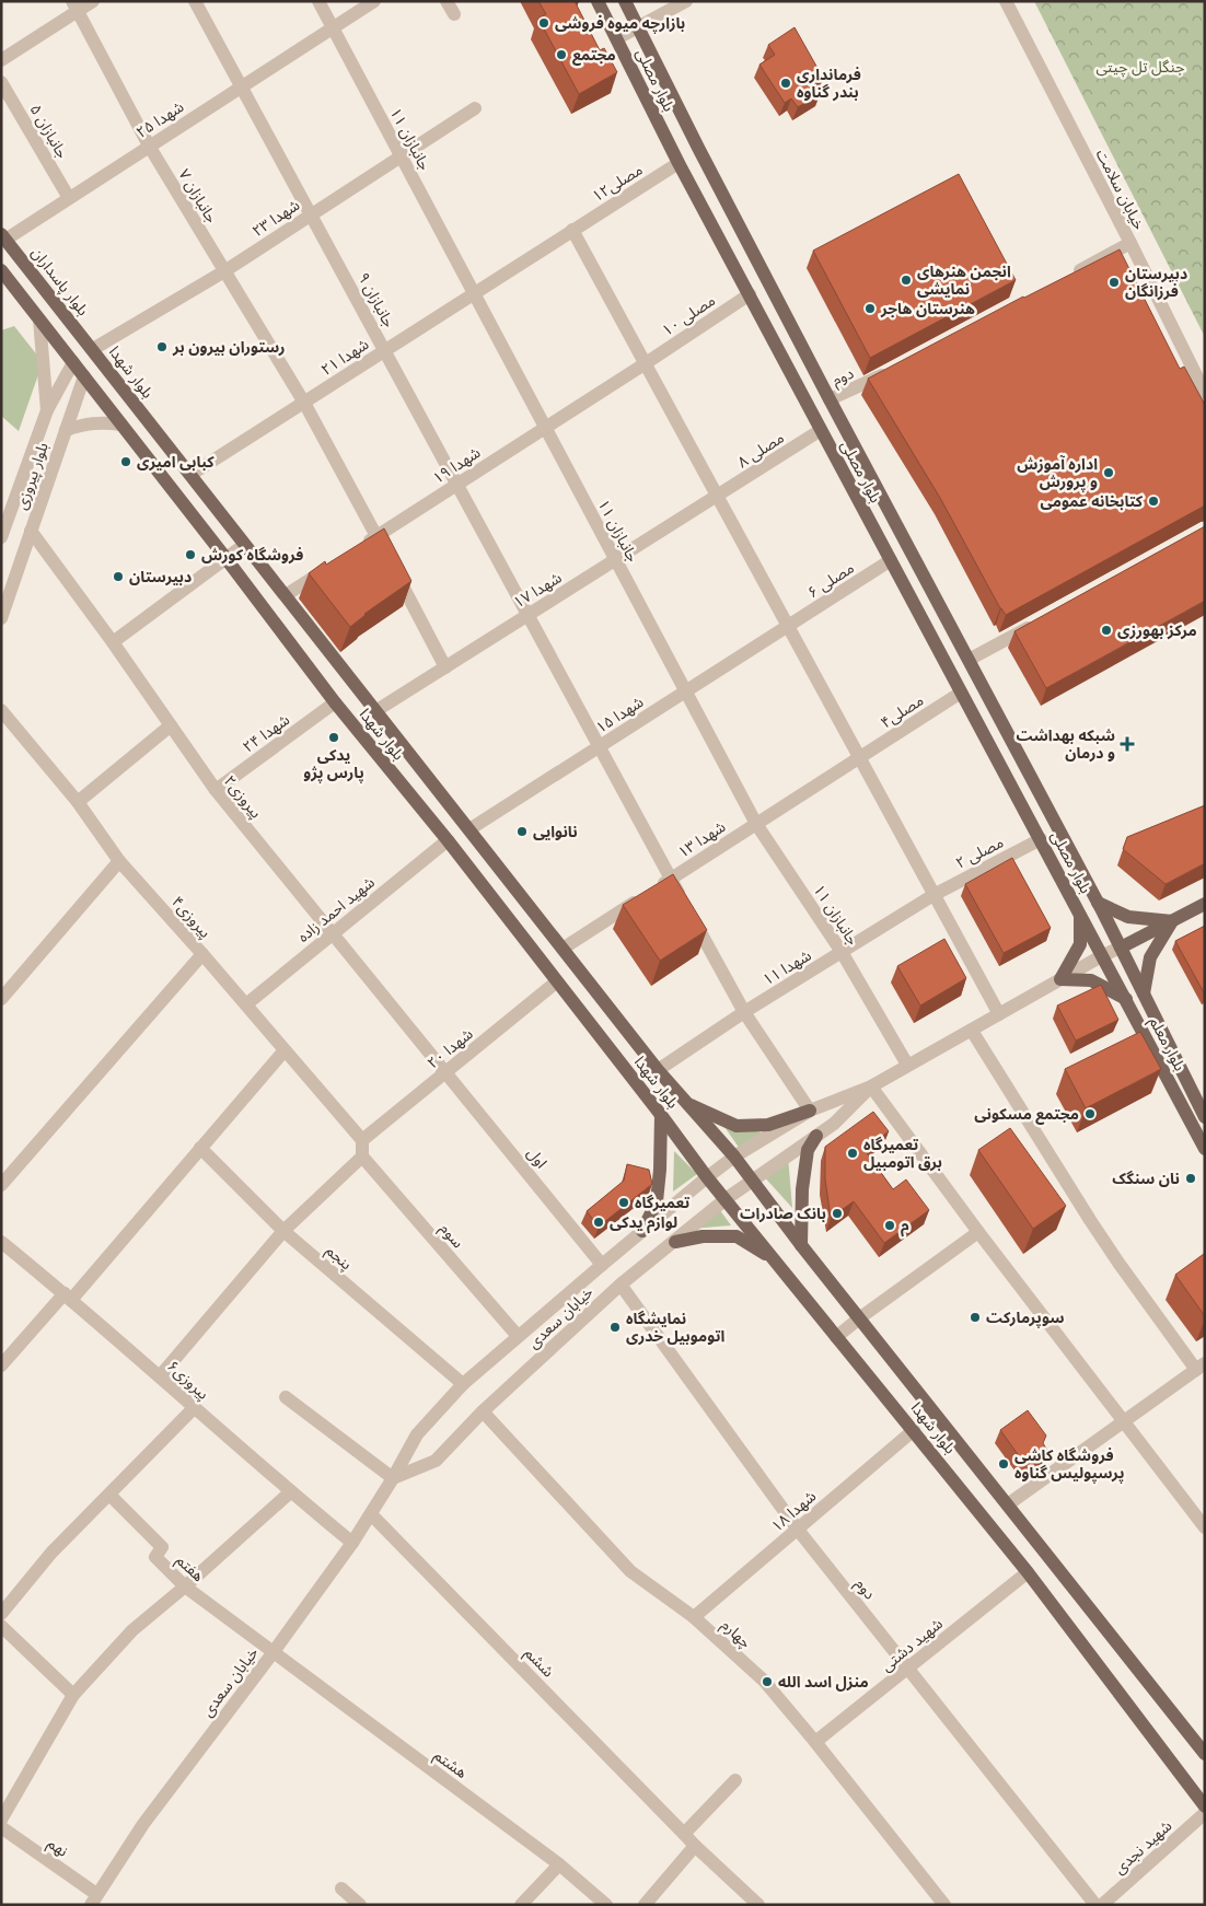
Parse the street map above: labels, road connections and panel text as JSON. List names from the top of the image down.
{
  "streets": {
    "main road": [
      "بلوار مصلی",
      "بلوار پاسداران",
      "بلوار شهدا",
      "بلوار معلم"
    ],
    "street": [
      "شهدا ۲۵",
      "جانبازان ۵",
      "جانبازان ۱۱",
      "مصلی۱۲",
      "خیابان سلامت",
      "جانبازان ۷",
      "شهدا ۲۳",
      "جانبازان ۹",
      "مصلی ۱۰",
      "شهدا ۲۱",
      "دوم",
      "مصلی ۸",
      "شهدا ۱۹",
      "بلوار پیروزی",
      "مصلی ۶",
      "شهدا ۱۷",
      "مصلی۴",
      "شهدا ۱۵",
      "شهدا ۲۴",
      "پیروزی۲",
      "شهدا ۱۳",
      "مصلی ۲",
      "شهید احمد زاده",
      "پیروزی۴",
      "شهدا ۱۱",
      "شهدا ۲۰",
      "اول",
      "سوم",
      "پنجم",
      "خیابان سعدی",
      "پیروزی۶",
      "شهدا ۱۸",
      "هفتم",
      "چهارم",
      "شهید دشتی",
      "ششم",
      "هشتم",
      "نهم",
      "شهید نجدی"
    ]
  },
  "crossings": [
    ["بلوار مصلی", "مصلی۱۲"],
    ["بلوار مصلی", "مصلی ۱۰"],
    ["بلوار مصلی", "دوم"],
    ["بلوار مصلی", "مصلی ۸"],
    ["بلوار مصلی", "مصلی ۶"],
    ["بلوار مصلی", "مصلی۴"],
    ["بلوار مصلی", "مصلی ۲"],
    ["بلوار مصلی", "بلوار معلم"],
    ["شهدا ۲۵", "جانبازان ۵"],
    ["شهدا ۲۵", "جانبازان ۱۱"],
    ["شهدا ۲۵", "جانبازان ۷"],
    ["شهدا ۲۵", "بلوار پاسداران"],
    ["شهدا ۲۵", "جانبازان ۹"],
    ["جانبازان ۱۱", "شهدا ۲۳"],
    ["جانبازان ۱۱", "شهدا ۲۱"],
    ["جانبازان ۱۱", "شهدا ۱۹"],
    ["جانبازان ۱۱", "شهدا ۱۷"],
    ["جانبازان ۱۱", "شهدا ۱۵"],
    ["جانبازان ۱۱", "شهدا ۱۳"],
    ["جانبازان ۱۱", "شهدا ۱۱"],
    ["مصلی۱۲", "شهدا ۲۱"],
    ["جانبازان ۷", "شهدا ۲۳"],
    ["جانبازان ۷", "شهدا ۲۱"],
    ["جانبازان ۷", "شهدا ۱۹"],
    ["جانبازان ۷", "شهدا ۱۷"],
    ["شهدا ۲۳", "بلوار پاسداران"],
    ["شهدا ۲۳", "جانبازان ۹"],
    ["شهدا ۲۳", "بلوار شهدا"],
    ["بلوار پاسداران", "بلوار شهدا"],
    ["جانبازان ۹", "شهدا ۲۱"],
    ["جانبازان ۹", "شهدا ۱۹"],
    ["جانبازان ۹", "شهدا ۱۷"],
    ["جانبازان ۹", "شهدا ۱۵"],
    ["جانبازان ۹", "شهدا ۱۳"],
    ["جانبازان ۹", "شهدا ۱۱"],
    ["جانبازان ۹", "خیابان سعدی"],
    ["مصلی ۱۰", "شهدا ۱۹"],
    ["شهدا ۲۱", "بلوار شهدا"],
    ["بلوار شهدا", "بلوار پیروزی"],
    ["بلوار شهدا", "شهدا ۱۷"],
    ["بلوار شهدا", "شهدا ۱۵"],
    ["بلوار شهدا", "شهدا ۲۴"],
    ["بلوار شهدا", "شهدا ۱۳"],
    ["بلوار شهدا", "شهید احمد زاده"],
    ["بلوار شهدا", "شهدا ۱۱"],
    ["بلوار شهدا", "شهدا ۲۰"],
    ["بلوار شهدا", "خیابان سعدی"],
    ["بلوار شهدا", "شهدا ۱۸"],
    ["بلوار شهدا", "شهید دشتی"],
    ["دوم", "خیابان سعدی"],
    ["دوم", "شهدا ۱۸"],
    ["دوم", "شهید دشتی"],
    ["مصلی ۸", "شهدا ۱۷"],
    ["بلوار پیروزی", "پیروزی۲"],
    ["مصلی ۶", "شهدا ۱۵"],
    ["مصلی۴", "شهدا ۱۳"],
    ["شهدا ۲۴", "پیروزی۲"],
    ["پیروزی۲", "شهید احمد زاده"],
    ["پیروزی۲", "شهدا ۲۰"],
    ["پیروزی۲", "اول"],
    ["مصلی ۲", "شهدا ۱۱"],
    ["شهید احمد زاده", "پیروزی۴"],
    ["پیروزی۴", "شهدا ۲۰"],
    ["شهدا ۲۰", "اول"],
    ["اول", "خیابان سعدی"],
    ["سوم", "خیابان سعدی"],
    ["پنجم", "خیابان سعدی"],
    ["خیابان سعدی", "پیروزی۶"],
    ["خیابان سعدی", "هفتم"],
    ["خیابان سعدی", "چهارم"],
    ["خیابان سعدی", "ششم"],
    ["خیابان سعدی", "هشتم"],
    ["خیابان سعدی", "نهم"],
    ["شهدا ۱۸", "چهارم"],
    ["هفتم", "هشتم"],
    ["چهارم", "شهید دشتی"]
  ],
  "parks": ["جنگل تل چیتی"],
  "places": {
    "other": [
      "بازارچه میوه فروشی",
      "مجتمع",
      "فرمانداری بندر گناوه",
      "انجمن هنرهای نمایشی",
      "دبیرستان فرزانگان",
      "هنرستان هاجر",
      "رستوران بیرون بر",
      "کبابی امیری",
      "اداره آموزش و پرورش",
      "کتابخانه عمومی",
      "فروشگاه کورش",
      "دبیرستان",
      "مرکز بهورزی",
      "یدکی پارس پژو",
      "نانوایی",
      "مجتمع مسکونی",
      "تعمیرگاه برق اتومبیل",
      "نان سنگک",
      "تعمیرگاه",
      "بانک صادرات",
      "لوازم یدکی",
      "م",
      "سوپرمارکت",
      "نمایشگاه اتوموبیل خدری",
      "فروشگاه کاشی پرسپولیس گناوه",
      "منزل اسد الله"
    ],
    "health": ["شبکه بهداشت و درمان"]
  }
}
